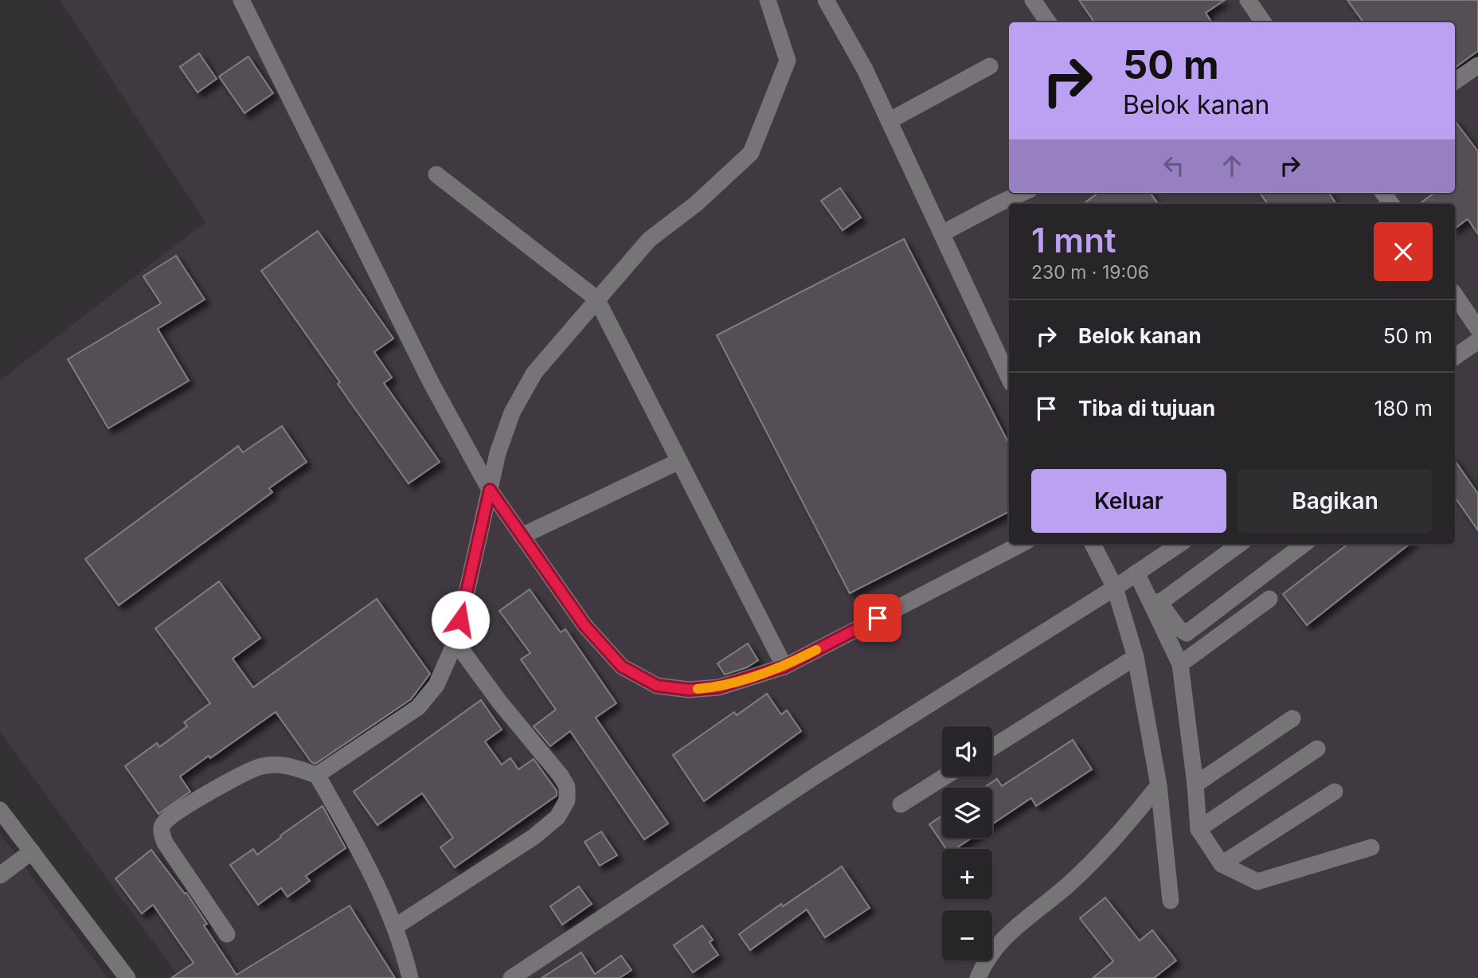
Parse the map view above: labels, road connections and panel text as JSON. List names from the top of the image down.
{
  "page": {
    "turn": ["50 m", "Belok kanan"],
    "heading": ["1 mnt", "230 m · 19:06"],
    "list": [
      {
        "name": "Belok kanan",
        "value": "50 m"
      },
      {
        "name": "Tiba di tujuan",
        "value": "180 m"
      }
    ],
    "buttons": ["Keluar", "Bagikan"],
    "map_buttons": ["+", "−"]
  }
}
